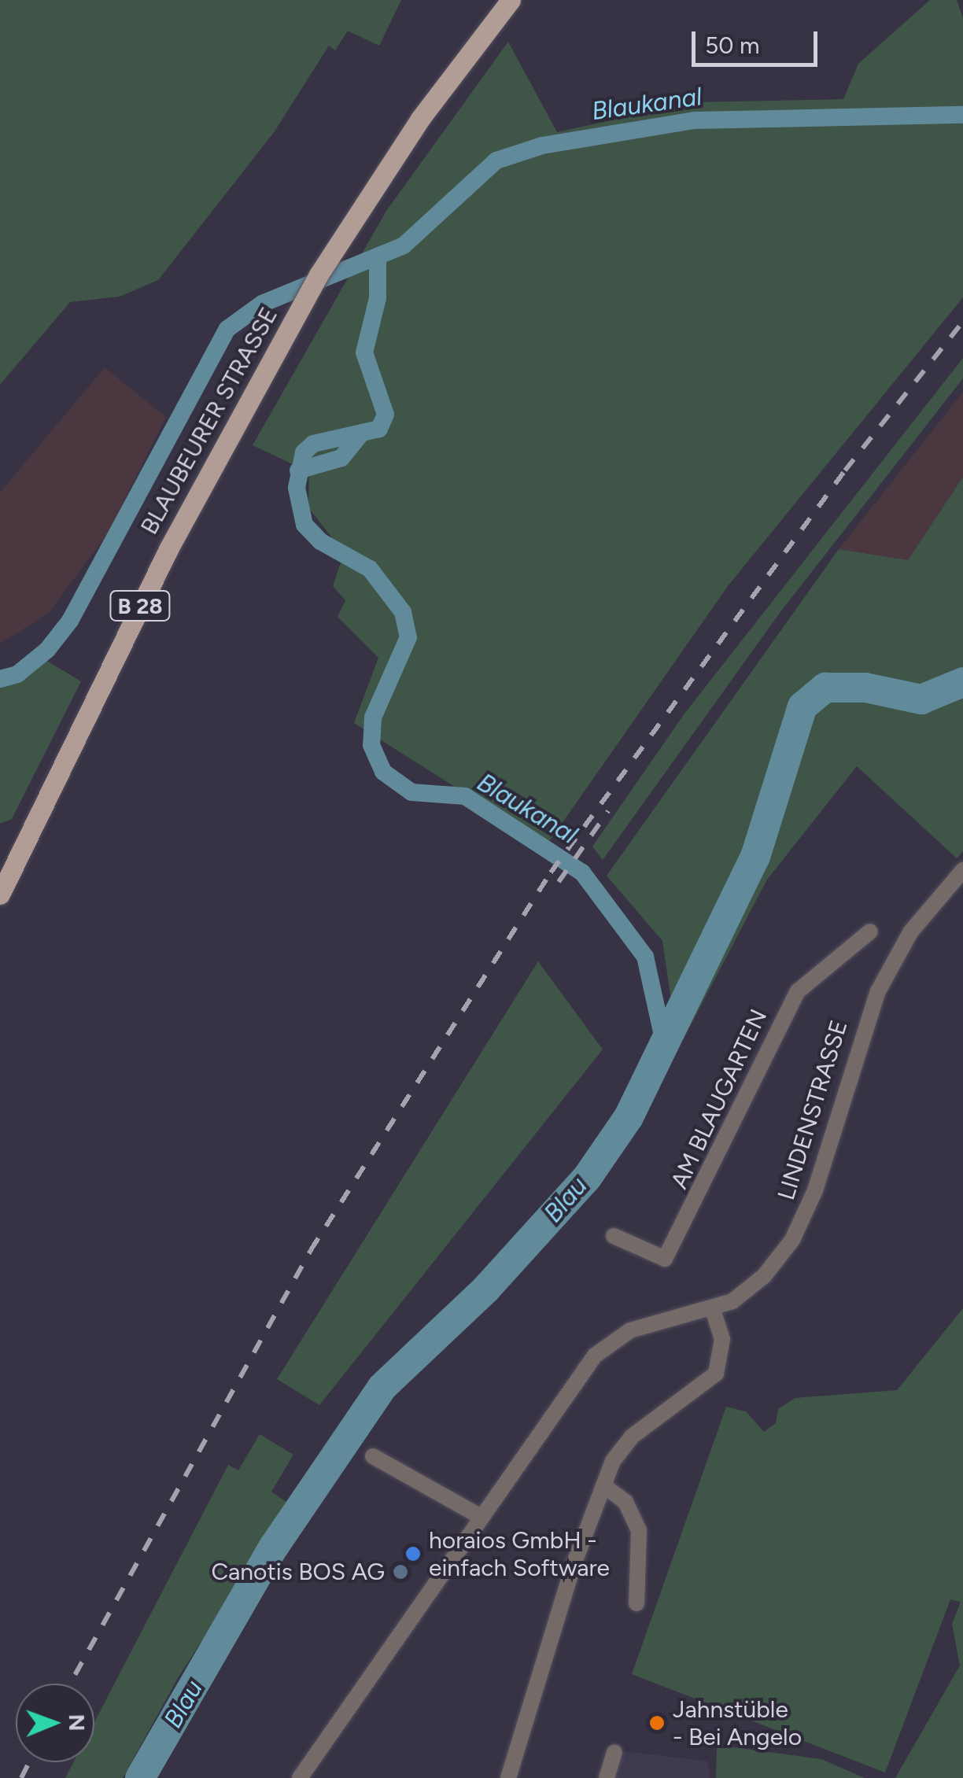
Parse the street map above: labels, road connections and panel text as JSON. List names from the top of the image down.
{
  "streets": {
    "main road": ["BLAUBEURER STRASSE", "B 28"],
    "street": ["AM BLAUGARTEN", "LINDENSTRASSE"]
  },
  "water": ["Blaukanal", "Blau"],
  "places": ["horaios GmbH - einfach Software", "Canotis BOS AG", "Jahnstüble - Bei Angelo"],
  "scale_bar": "50 m",
  "north": "right"
}
